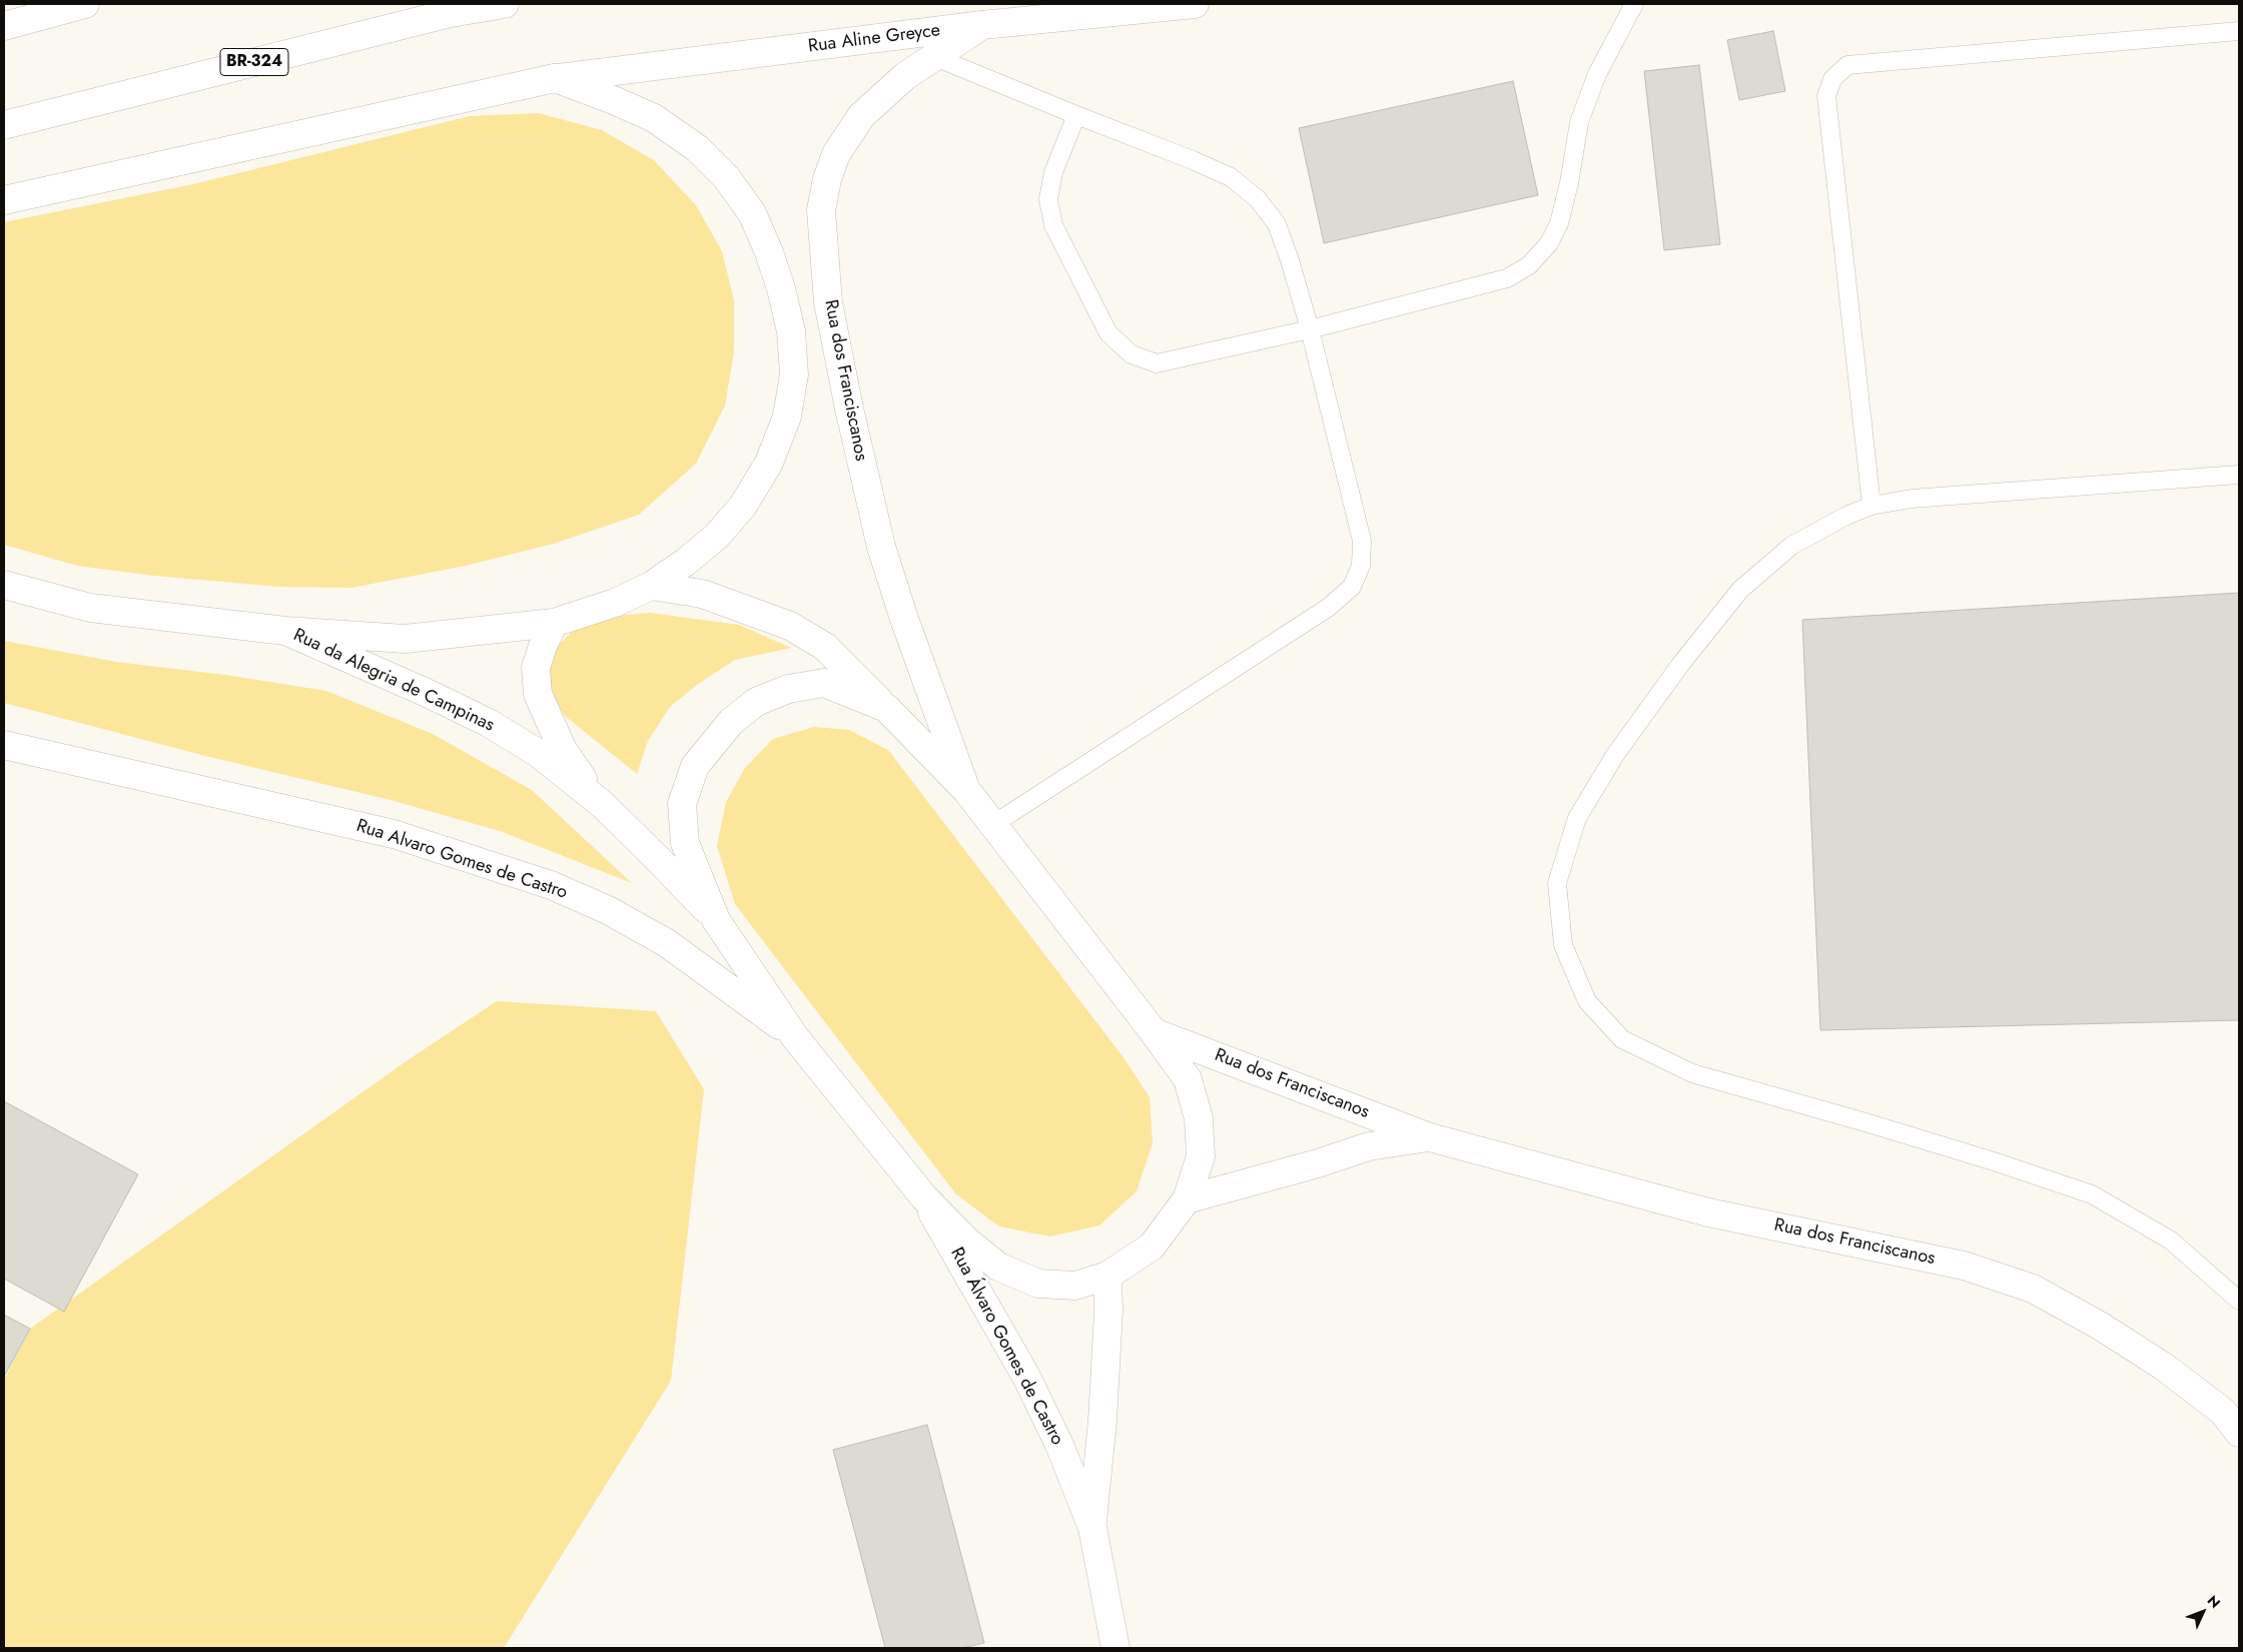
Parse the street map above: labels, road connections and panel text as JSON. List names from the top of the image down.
{
  "streets": {
    "main road": [
      "Rua Aline Greyce",
      "BR-324",
      "Rua dos Franciscanos",
      "Rua da Alegria de Campinas",
      "Rua Alvaro Gomes de Castro",
      "Rua Álvaro Gomes de Castro"
    ]
  },
  "crossings": [
    ["Rua Aline Greyce", "Rua dos Franciscanos"]
  ],
  "north": "top right"
}
